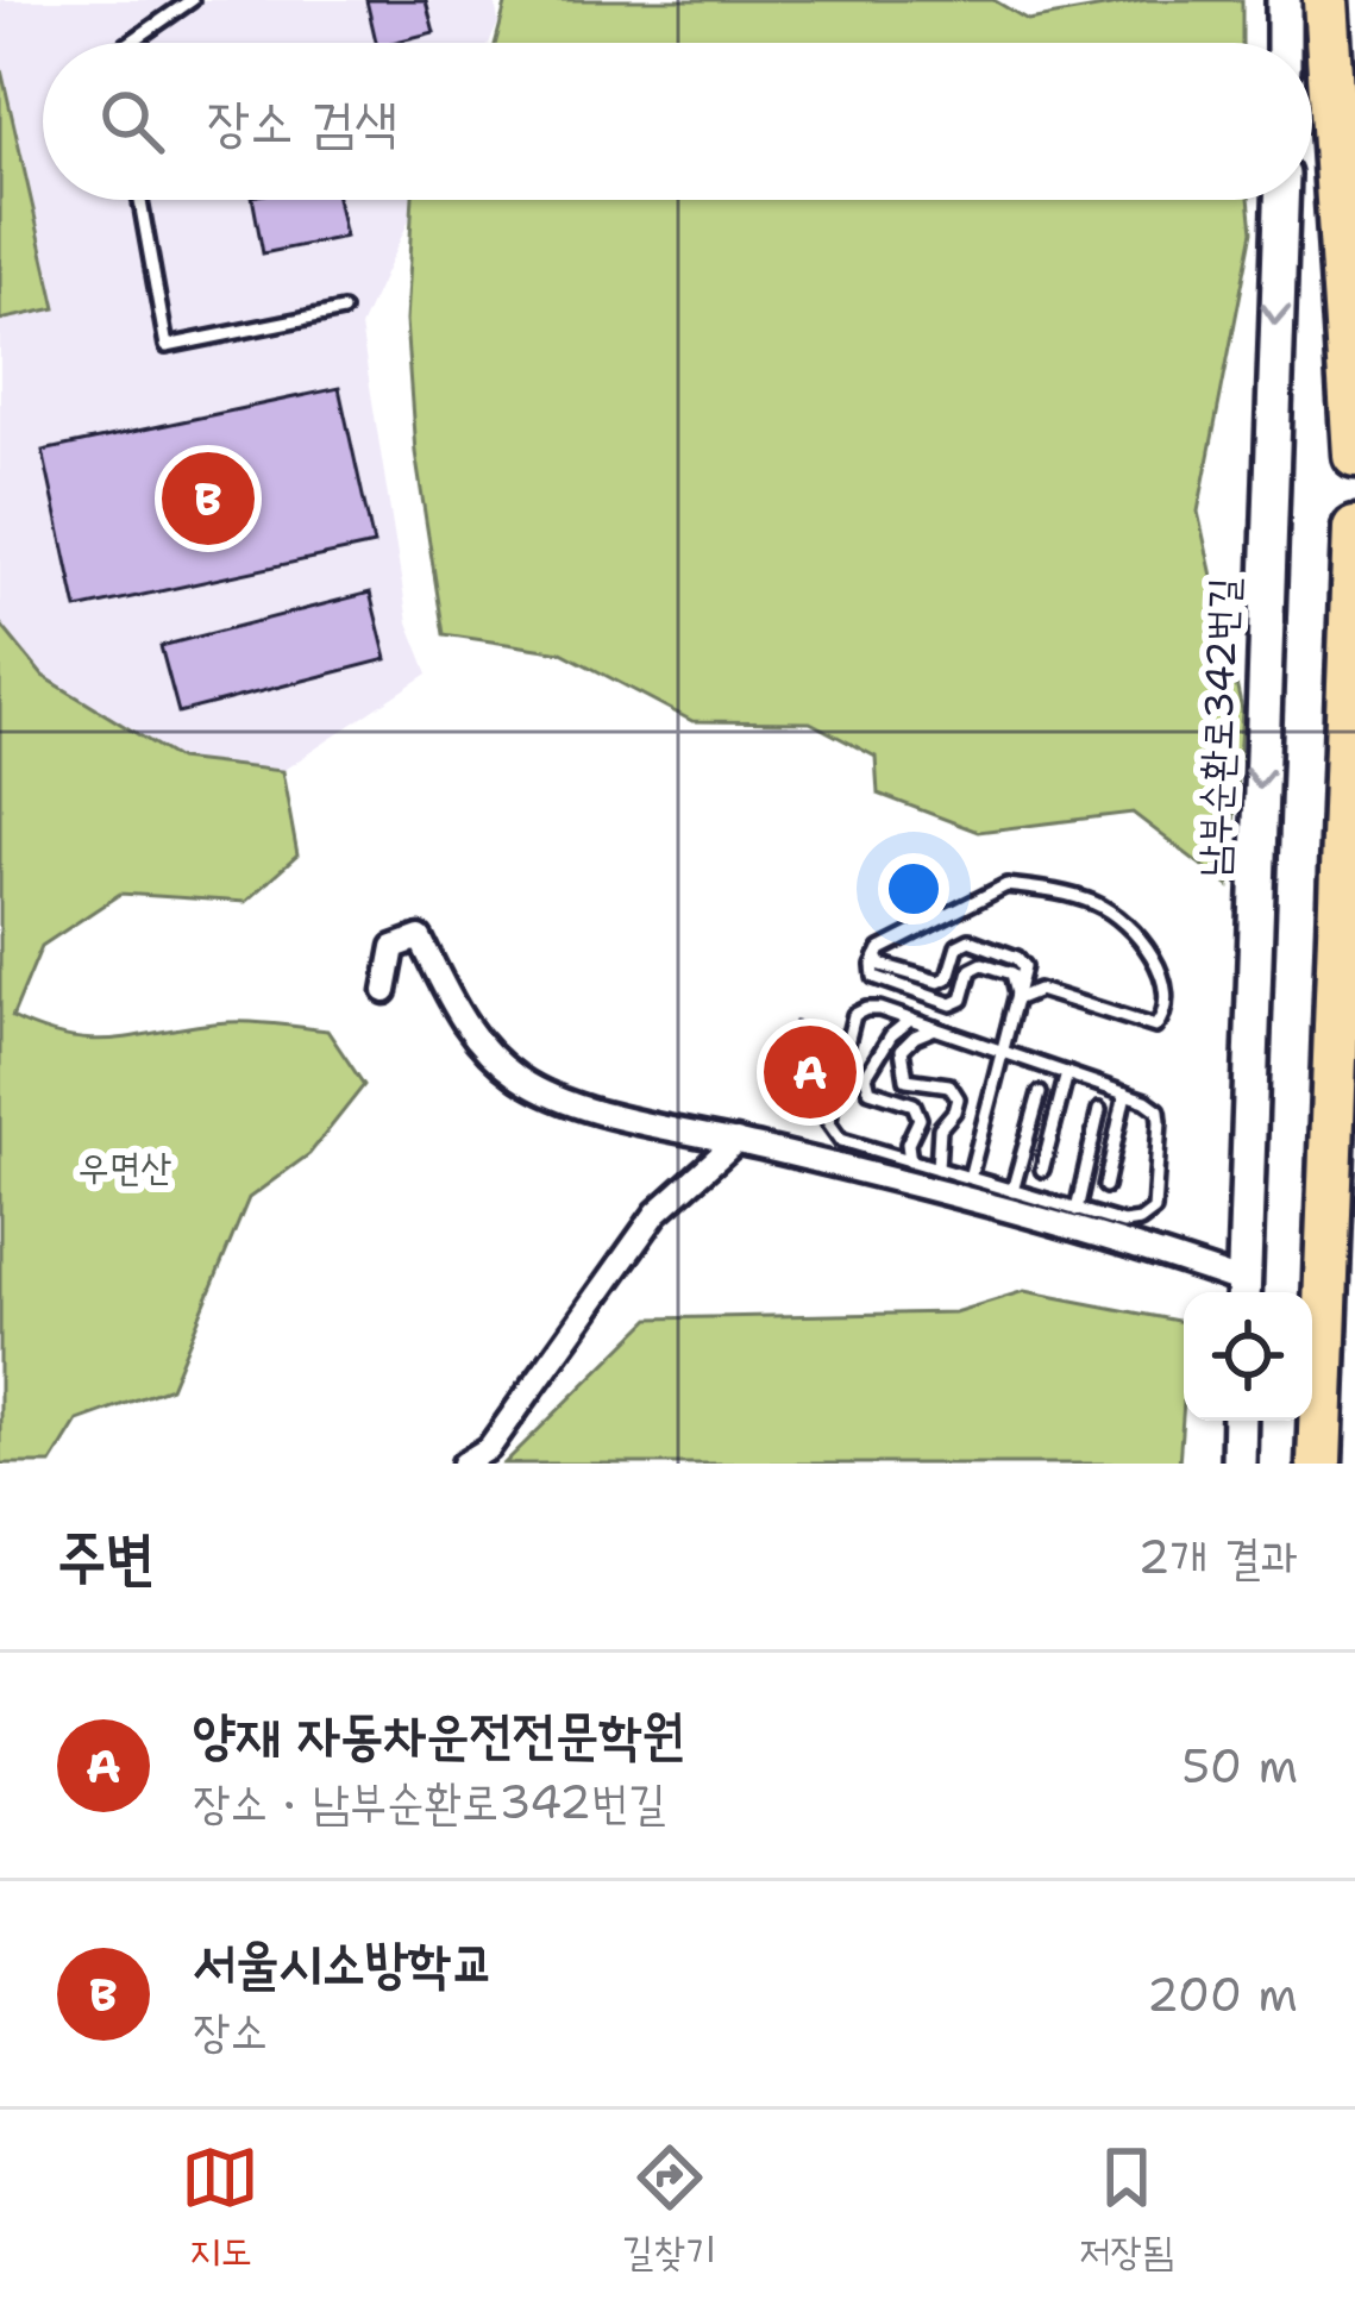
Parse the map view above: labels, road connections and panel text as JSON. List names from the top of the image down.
{
  "streets": {
    "street": ["남부순환로342번길"]
  },
  "one_way": ["남부순환로342번길"],
  "parks": ["우면산"],
  "page": {
    "search": "장소 검색",
    "pins": ["B", "A"],
    "heading": ["주변", "2개 결과"],
    "list": [
      {
        "mark": "A",
        "name": "양재 자동차운전전문학원",
        "note": "장소 · 남부순환로342번길",
        "value": "50 m"
      },
      {
        "mark": "B",
        "name": "서울시소방학교",
        "note": "장소",
        "value": "200 m"
      }
    ],
    "nav": ["지도", "길찾기", "저장됨"]
  }
}
